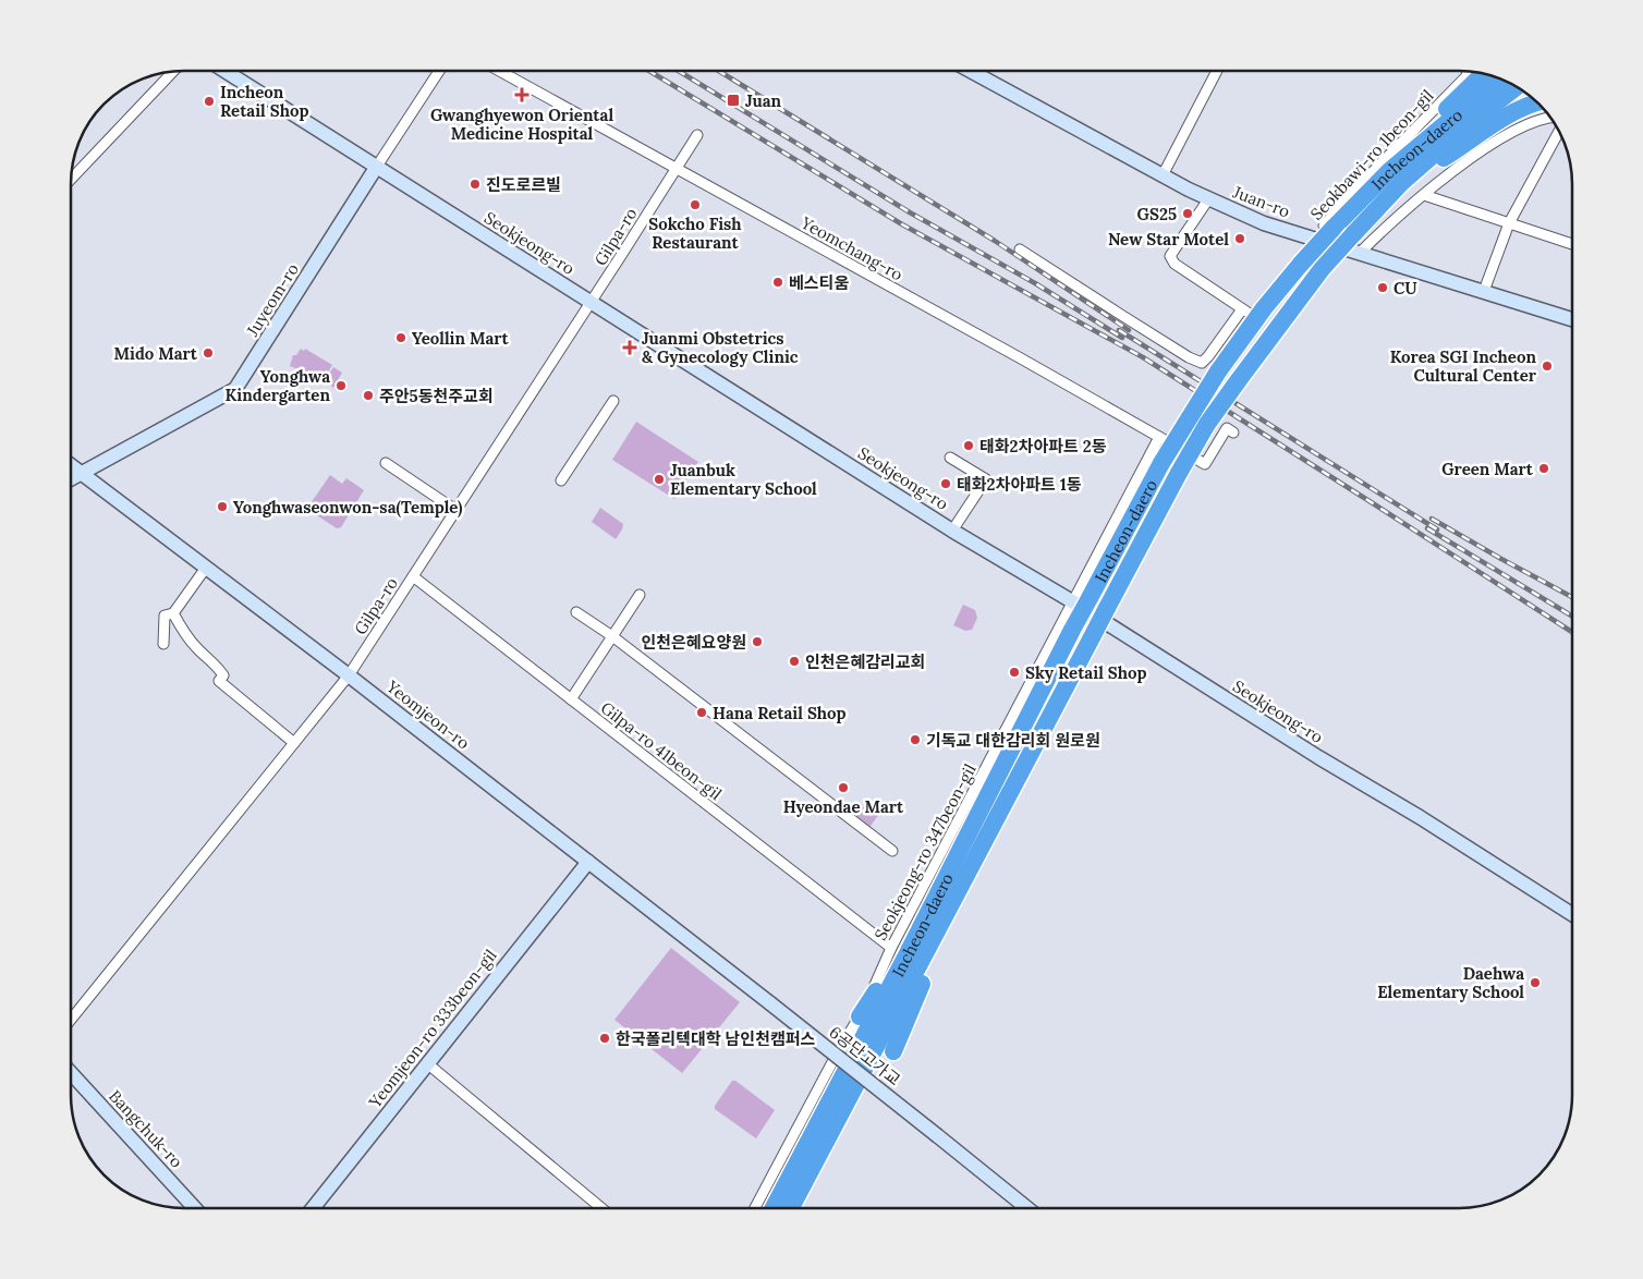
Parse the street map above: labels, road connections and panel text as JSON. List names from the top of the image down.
{
  "streets": {
    "highway": ["Incheon-daero"],
    "main road": [
      "Juan-ro",
      "Seokjeong-ro",
      "Juyeom-ro",
      "Yeomjeon-ro",
      "Yeomjeon-ro 333beon-gil",
      "6공단고가교",
      "Bangchuk-ro"
    ],
    "street": [
      "Seokbawi-ro 1beon-gil",
      "Gilpa-ro",
      "Yeomchang-ro",
      "Gilpa-ro 41beon-gil",
      "Seokjeong-ro 347beon-gil"
    ]
  },
  "crossings": [
    ["Seokbawi-ro 1beon-gil", "Juan-ro"],
    ["Gilpa-ro", "Seokjeong-ro"],
    ["Gilpa-ro", "Yeomchang-ro"],
    ["Gilpa-ro", "Yeomjeon-ro"],
    ["Gilpa-ro", "Gilpa-ro 41beon-gil"],
    ["Seokjeong-ro", "Juyeom-ro"],
    ["Seokjeong-ro", "Seokjeong-ro 347beon-gil"],
    ["Yeomchang-ro", "Seokjeong-ro 347beon-gil"],
    ["Juyeom-ro", "Yeomjeon-ro"],
    ["Yeomjeon-ro", "Yeomjeon-ro 333beon-gil"],
    ["Yeomjeon-ro", "6공단고가교"],
    ["Gilpa-ro 41beon-gil", "Seokjeong-ro 347beon-gil"]
  ],
  "places": {
    "health": ["Gwanghyewon Oriental Medicine Hospital", "Juanmi Obstetrics & Gynecology Clinic"],
    "transit": ["Juan"],
    "other": [
      "Incheon Retail Shop",
      "진도로르빌",
      "Sokcho Fish Restaurant",
      "GS25",
      "New Star Motel",
      "베스티움",
      "CU",
      "Yeollin Mart",
      "Mido Mart",
      "Korea SGI Incheon Cultural Center",
      "Yonghwa Kindergarten",
      "주안5동천주교회",
      "태화2차아파트 2동",
      "Green Mart",
      "Juanbuk Elementary School",
      "태화2차아파트 1동",
      "Yonghwaseonwon-sa(Temple)",
      "인천은혜요양원",
      "인천은혜감리교회",
      "Sky Retail Shop",
      "Hana Retail Shop",
      "기독교 대한감리회 원로원",
      "Hyeondae Mart",
      "Daehwa Elementary School",
      "한국폴리텍대학 남인천캠퍼스"
    ]
  }
}
